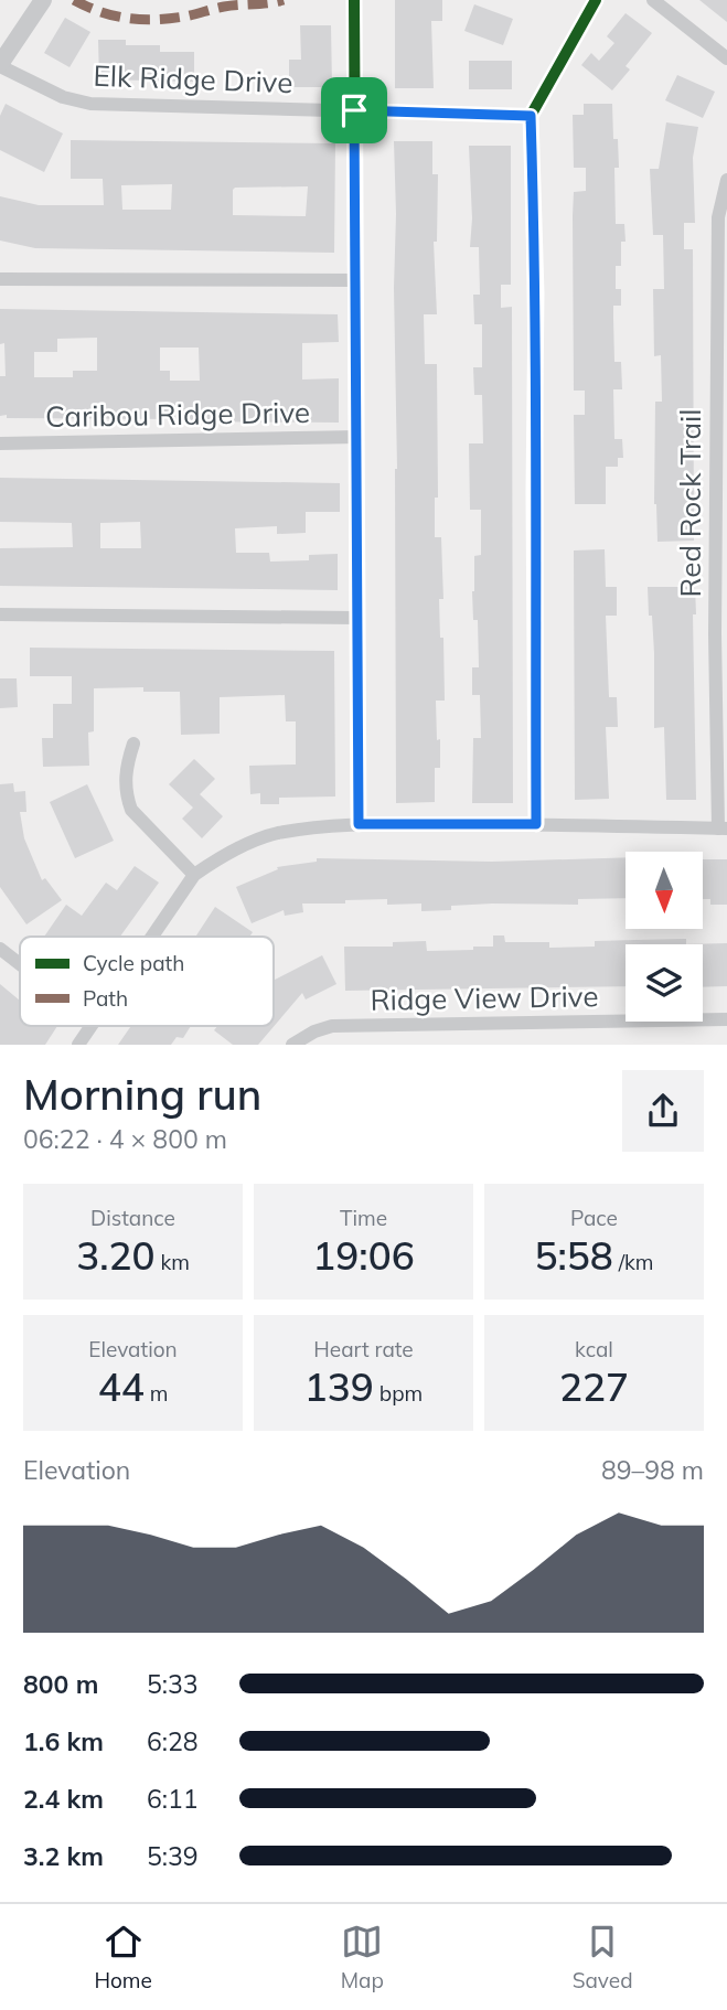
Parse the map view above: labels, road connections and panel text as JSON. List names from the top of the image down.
{
  "streets": {
    "street": [
      "Elk Ridge Drive",
      "Caribou Ridge Drive",
      "Red Rock Trail",
      "Ridge View Drive"
    ]
  },
  "legend": ["Cycle path", "Path"],
  "north": "bottom",
  "page": {
    "heading": ["Morning run", "06:22 · 4 × 800 m"],
    "stats": [
      ["Distance", "3.20 km"],
      ["Time", "19:06"],
      ["Pace", "5:58 /km"],
      ["Elevation", "44 m"],
      ["Heart rate", "139 bpm"],
      ["kcal", "227"]
    ],
    "chart": ["Elevation", "89–98 m"],
    "list": [
      {
        "name": "800 m",
        "note": "5:33"
      },
      {
        "name": "1.6 km",
        "note": "6:28"
      },
      {
        "name": "2.4 km",
        "note": "6:11"
      },
      {
        "name": "3.2 km",
        "note": "5:39"
      }
    ],
    "tabs": ["Home", "Map", "Saved"]
  }
}
